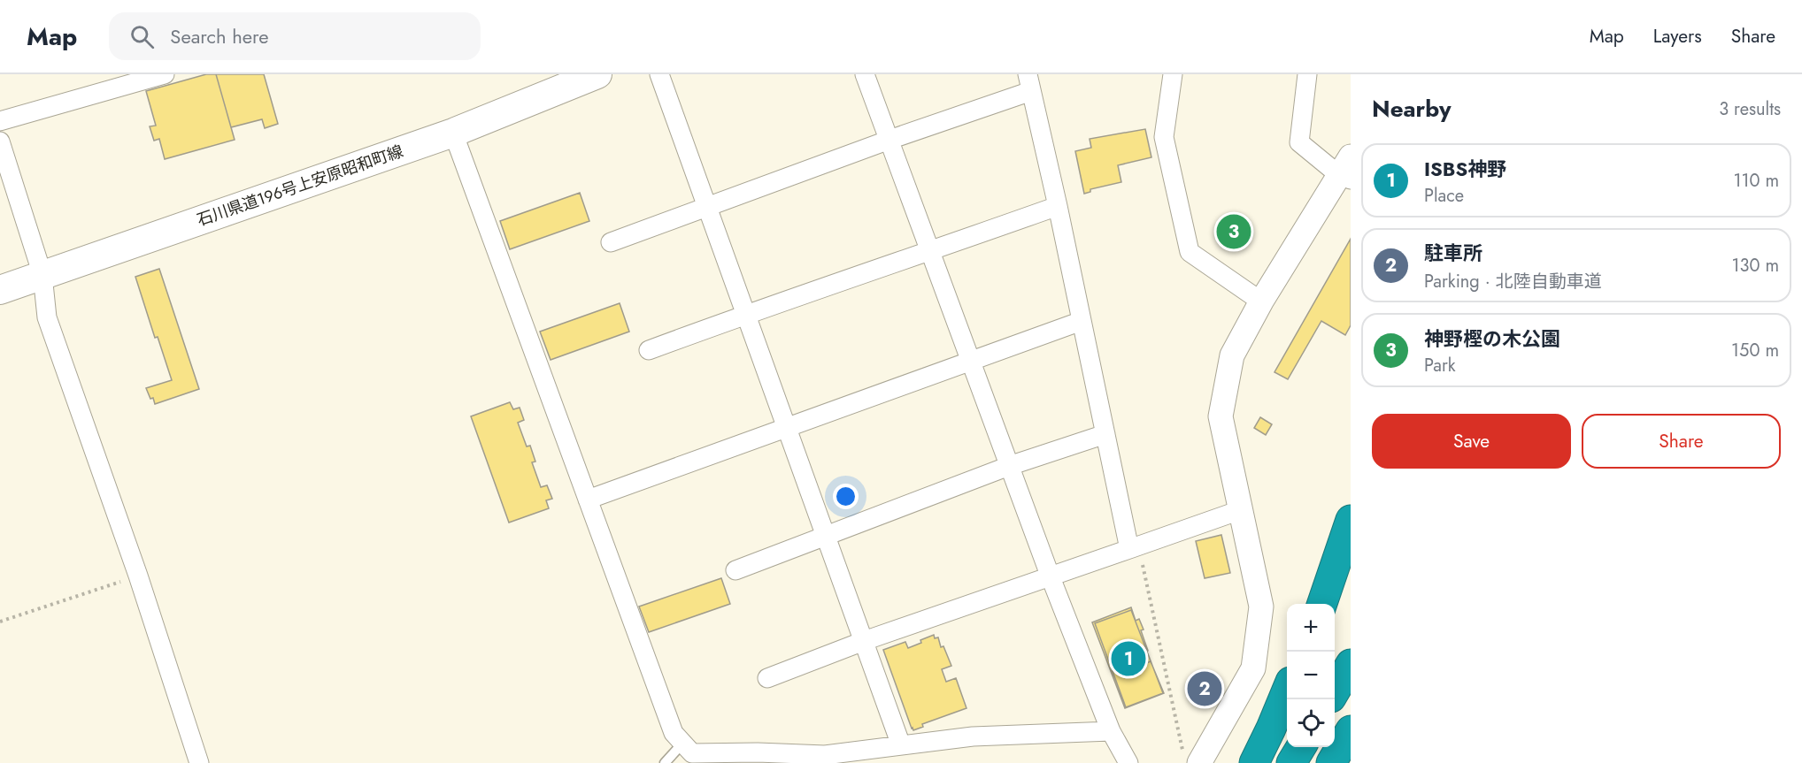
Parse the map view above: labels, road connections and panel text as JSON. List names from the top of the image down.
{
  "streets": {
    "main road": ["石川県道196号上安原昭和町線"]
  },
  "page": {
    "header": "Map",
    "search": "Search here",
    "nav": ["Map", "Layers", "Share"],
    "heading": ["Nearby", "3 results"],
    "list": [
      {
        "mark": "1",
        "name": "ISBS神野",
        "note": "Place",
        "value": "110 m"
      },
      {
        "mark": "2",
        "name": "駐車所",
        "note": "Parking · 北陸自動車道",
        "value": "130 m"
      },
      {
        "mark": "3",
        "name": "神野樫の木公園",
        "note": "Park",
        "value": "150 m"
      }
    ],
    "pins": ["3", "1", "2"],
    "buttons": ["Save", "Share"],
    "map_buttons": ["+", "−"]
  }
}
